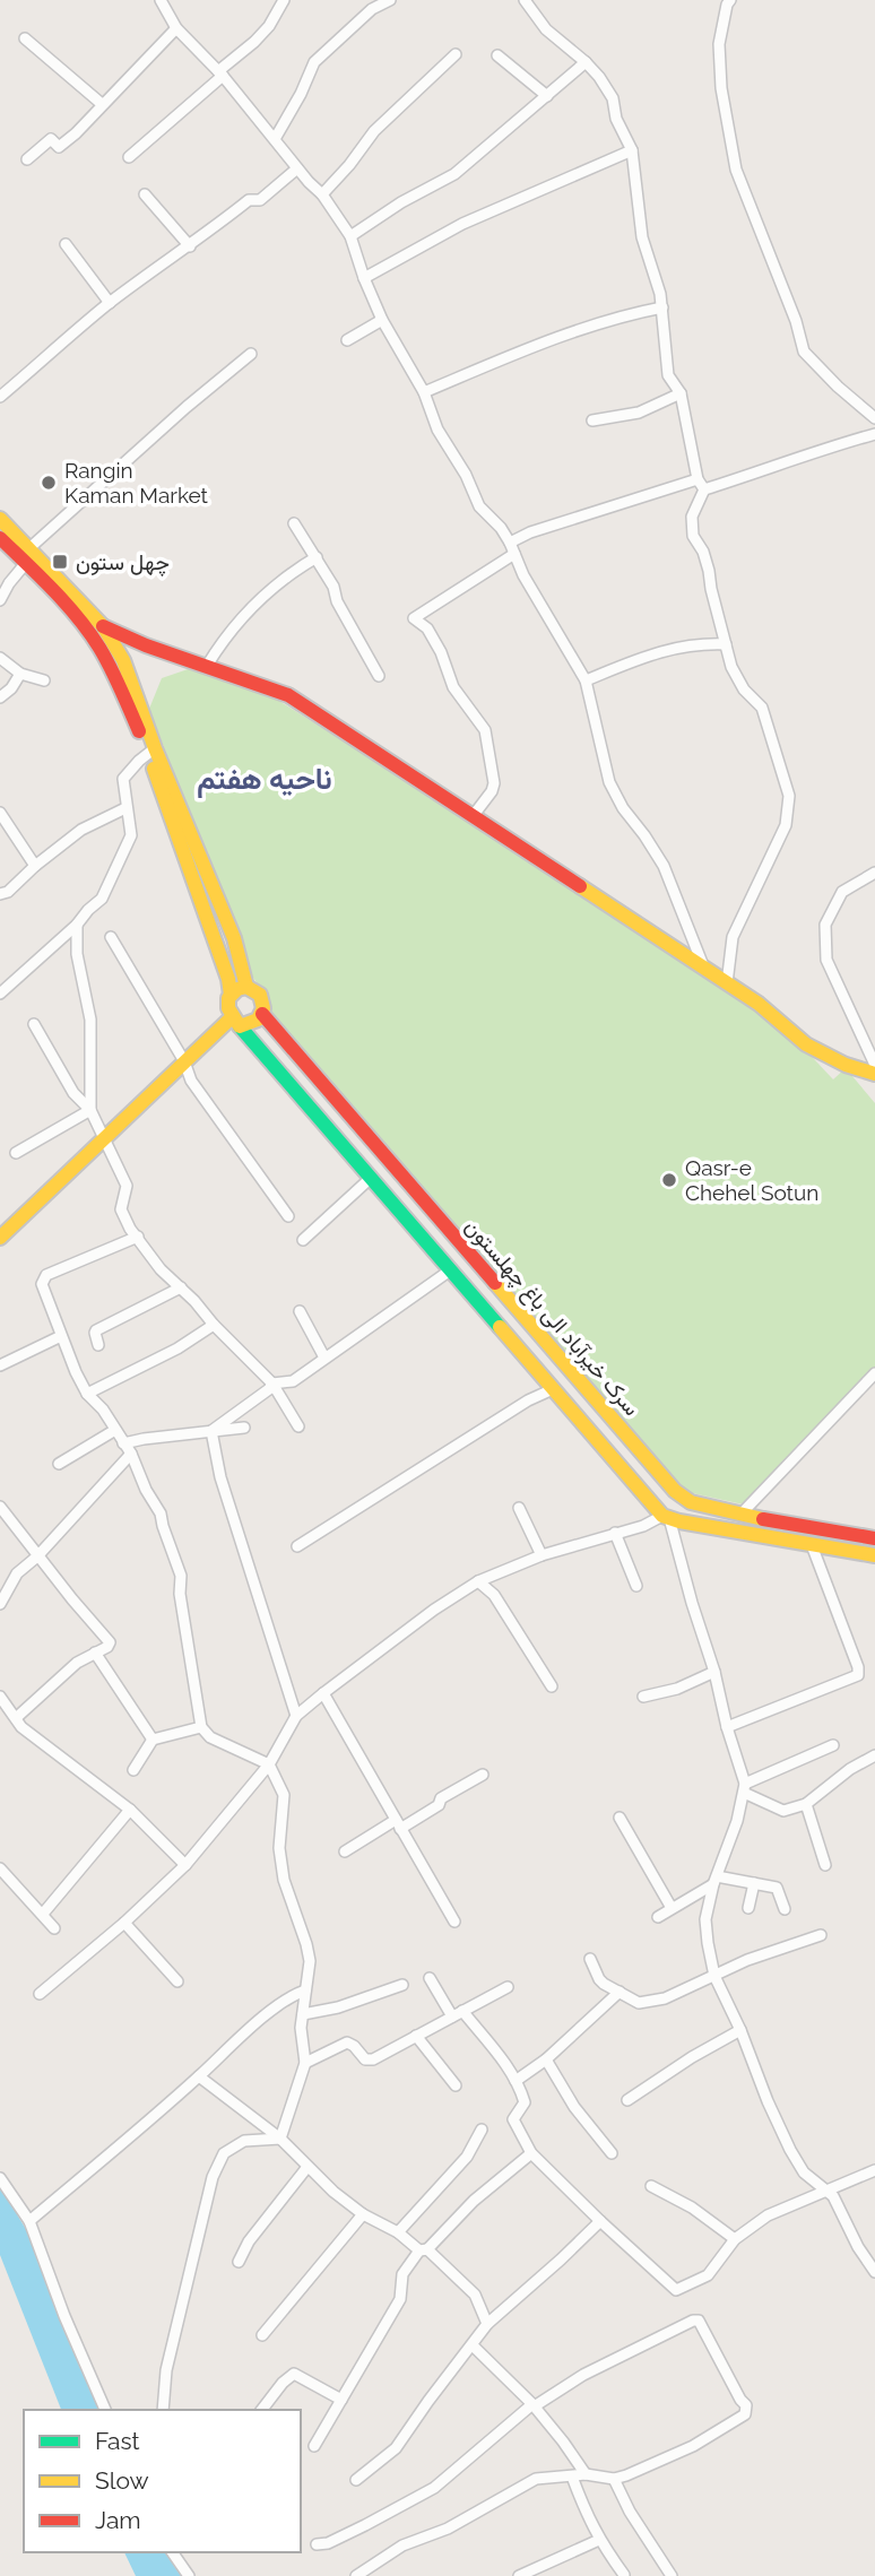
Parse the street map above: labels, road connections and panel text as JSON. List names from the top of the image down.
{
  "streets": {
    "main road": ["سرک خیرآباد الی باغ چهلستون"]
  },
  "districts": ["ناحیه هفتم"],
  "places": {
    "other": ["Rangin Kaman Market", "Qasr-e Chehel Sotun"],
    "transit": ["چهل ستون"]
  },
  "legend": ["Fast", "Slow", "Jam"]
}
